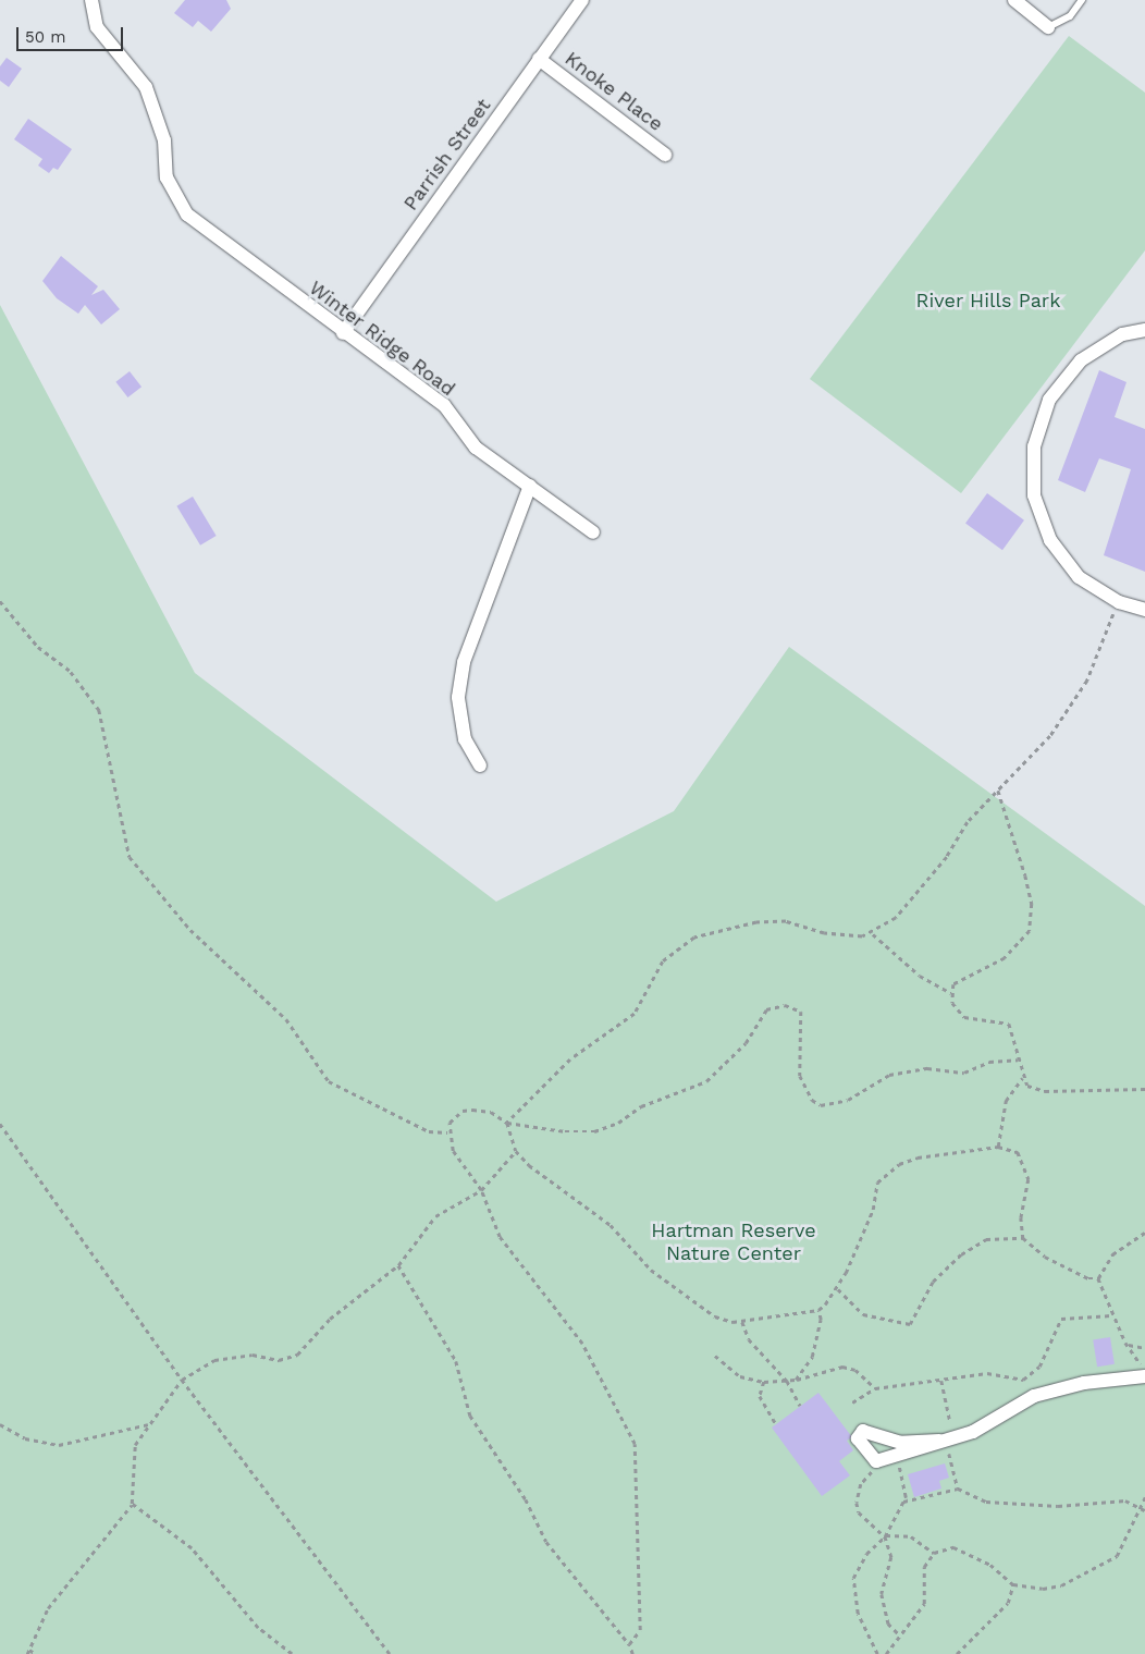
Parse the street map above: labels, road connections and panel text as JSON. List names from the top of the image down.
{
  "streets": {
    "street": ["Knoke Place", "Parrish Street", "Winter Ridge Road"]
  },
  "crossings": [
    ["Knoke Place", "Parrish Street"],
    ["Parrish Street", "Winter Ridge Road"]
  ],
  "parks": ["River Hills Park", "Hartman Reserve Nature Center"],
  "scale_bar": "50 m"
}
